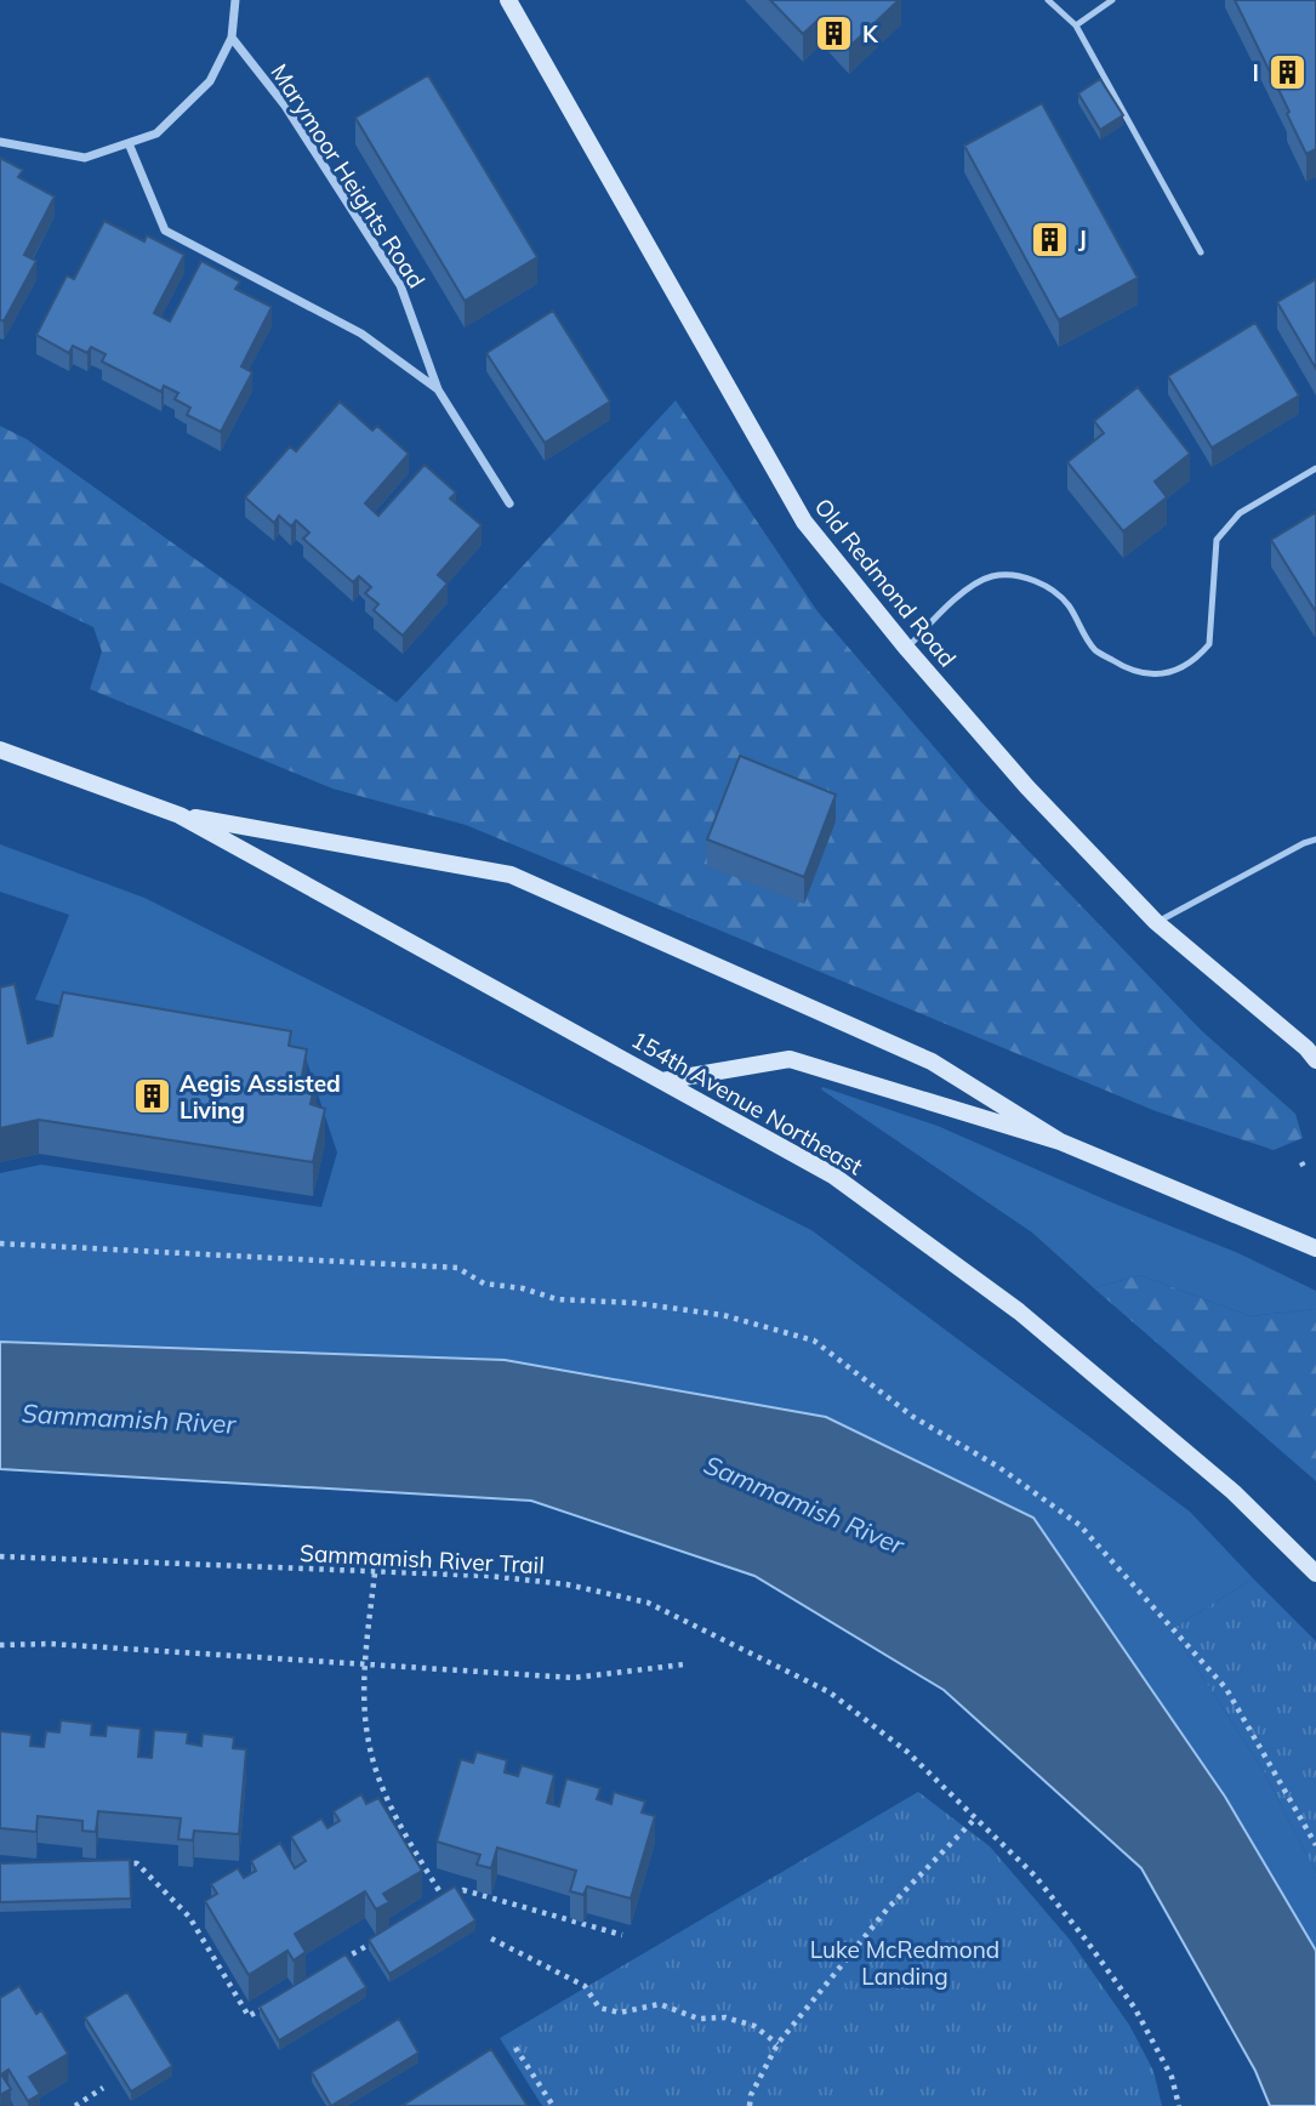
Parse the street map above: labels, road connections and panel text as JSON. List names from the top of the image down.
{
  "streets": {
    "main road": ["Old Redmond Road", "154th Avenue Northeast"],
    "street": ["Marymoor Heights Road"],
    "path": ["Sammamish River Trail"]
  },
  "water": ["Sammamish River"],
  "parks": ["Luke McRedmond Landing"],
  "places": {
    "building": [
      "K",
      "I",
      "J",
      "Aegis Assisted Living"
    ]
  }
}
